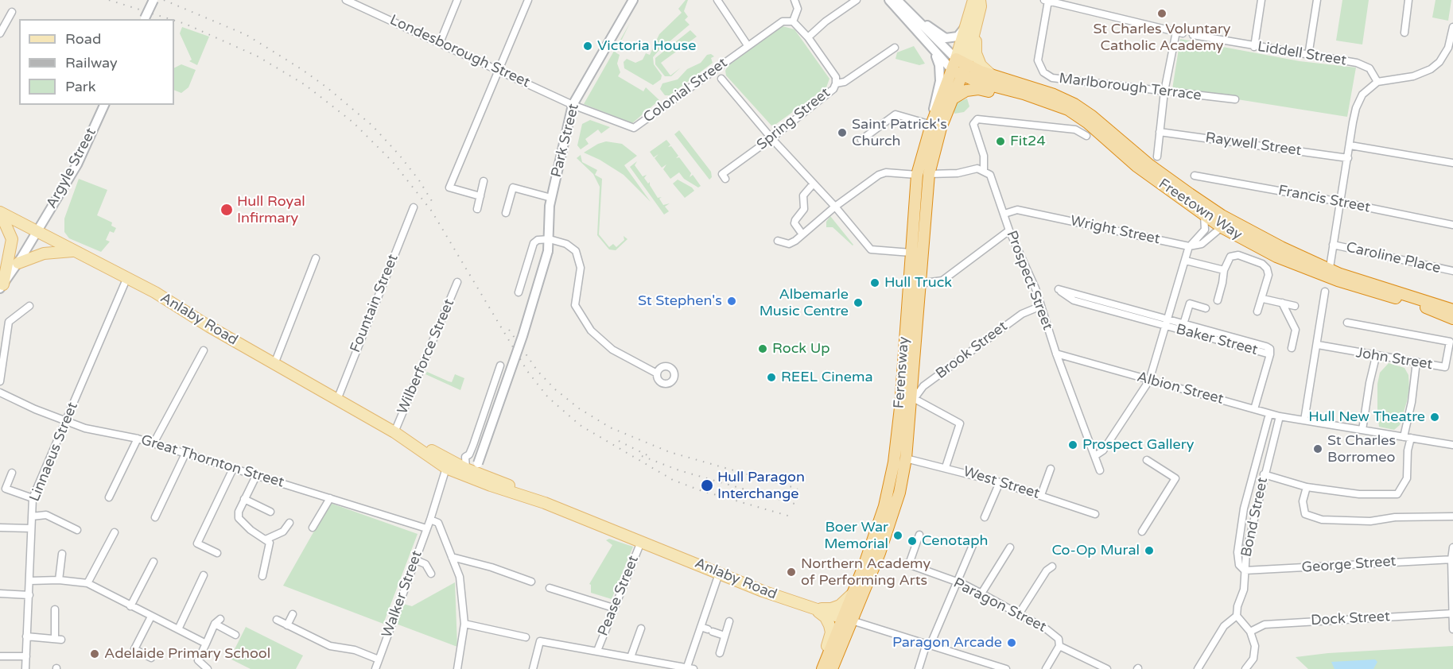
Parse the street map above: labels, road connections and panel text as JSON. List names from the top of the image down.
{
  "streets": {
    "highway": ["Freetown Way", "Ferensway"],
    "main road": ["Anlaby Road"],
    "street": [
      "Londesborough Street",
      "Liddell Street",
      "Marlborough Terrace",
      "Colonial Street",
      "Spring Street",
      "Park Street",
      "Raywell Street",
      "Argyle Street",
      "Francis Street",
      "Wright Street",
      "Caroline Place",
      "Prospect Street",
      "Fountain Street",
      "Baker Street",
      "Brook Street",
      "Wilberforce Street",
      "John Street",
      "Albion Street",
      "Linnaeus Street",
      "Great Thornton Street",
      "West Street",
      "Bond Street",
      "George Street",
      "Walker Street",
      "Pease Street",
      "Paragon Street",
      "Dock Street"
    ]
  },
  "crossings": [
    ["Londesborough Street", "Colonial Street"],
    ["Londesborough Street", "Park Street"],
    ["Colonial Street", "Park Street"],
    ["Park Street", "Anlaby Road"],
    ["Argyle Street", "Anlaby Road"],
    ["Freetown Way", "Ferensway"],
    ["Wright Street", "Prospect Street"],
    ["Prospect Street", "Brook Street"],
    ["Prospect Street", "Albion Street"],
    ["Fountain Street", "Anlaby Road"],
    ["Anlaby Road", "Wilberforce Street"],
    ["Anlaby Road", "Ferensway"],
    ["Anlaby Road", "Linnaeus Street"],
    ["Anlaby Road", "Walker Street"],
    ["Anlaby Road", "Pease Street"],
    ["Brook Street", "Ferensway"],
    ["Ferensway", "West Street"],
    ["Albion Street", "Bond Street"],
    ["Linnaeus Street", "Great Thornton Street"],
    ["Great Thornton Street", "Walker Street"],
    ["Bond Street", "George Street"]
  ],
  "places": [
    "St Charles Voluntary Catholic Academy",
    "Victoria House",
    "Saint Patrick's Church",
    "Fit24",
    "Hull Royal Infirmary",
    "Hull Truck",
    "St Stephen's",
    "Albemarle Music Centre",
    "Rock Up",
    "REEL Cinema",
    "Hull New Theatre",
    "Prospect Gallery",
    "St Charles Borromeo",
    "Hull Paragon Interchange",
    "Boer War Memorial",
    "Cenotaph",
    "Co-Op Mural",
    "Northern Academy of Performing Arts",
    "Paragon Arcade",
    "Adelaide Primary School"
  ],
  "legend": ["Road", "Railway", "Park"]
}
